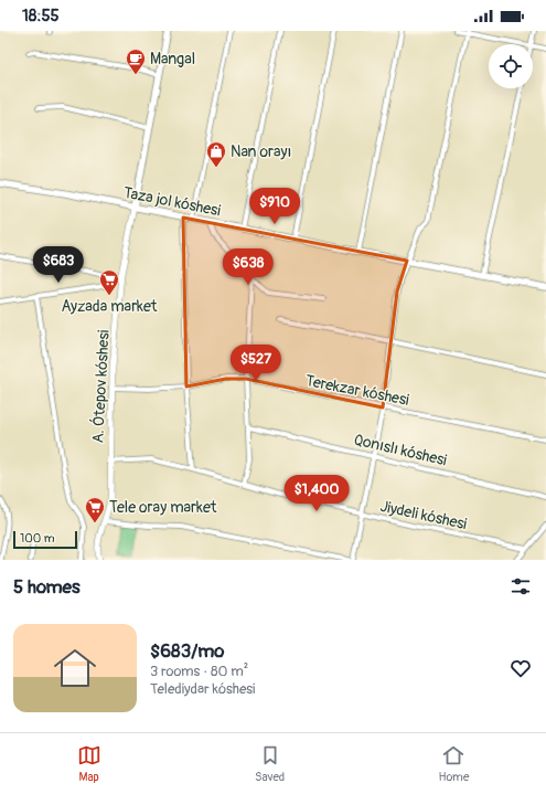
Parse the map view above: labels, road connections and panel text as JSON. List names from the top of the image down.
{
  "streets": {
    "main road": ["Taza jol kóshesi", "A. Ótepov kóshesi"],
    "street": ["Terekzar kóshesi", "Qonıslı kóshesi", "Jiydeli kóshesi"]
  },
  "crossings": [
    ["Taza jol kóshesi", "A. Ótepov kóshesi"],
    ["A. Ótepov kóshesi", "Terekzar kóshesi"],
    ["A. Ótepov kóshesi", "Jiydeli kóshesi"]
  ],
  "places": {
    "cafe": ["Mangal"],
    "shop": ["Nan orayı"],
    "supermarket": ["Ayzada market", "Tele oray market"]
  },
  "scale_bar": "100 m",
  "page": {
    "status": "18:55",
    "price": [
      "$910",
      "$683",
      "$638",
      "$527",
      "$1,400"
    ],
    "scale": "100 m",
    "heading": "5 homes",
    "list": [
      {
        "name": "$683/mo",
        "note": "3 rooms · 80 m² · Telediydar kóshesi"
      }
    ],
    "tabs": ["Map", "Saved", "Home"]
  }
}
